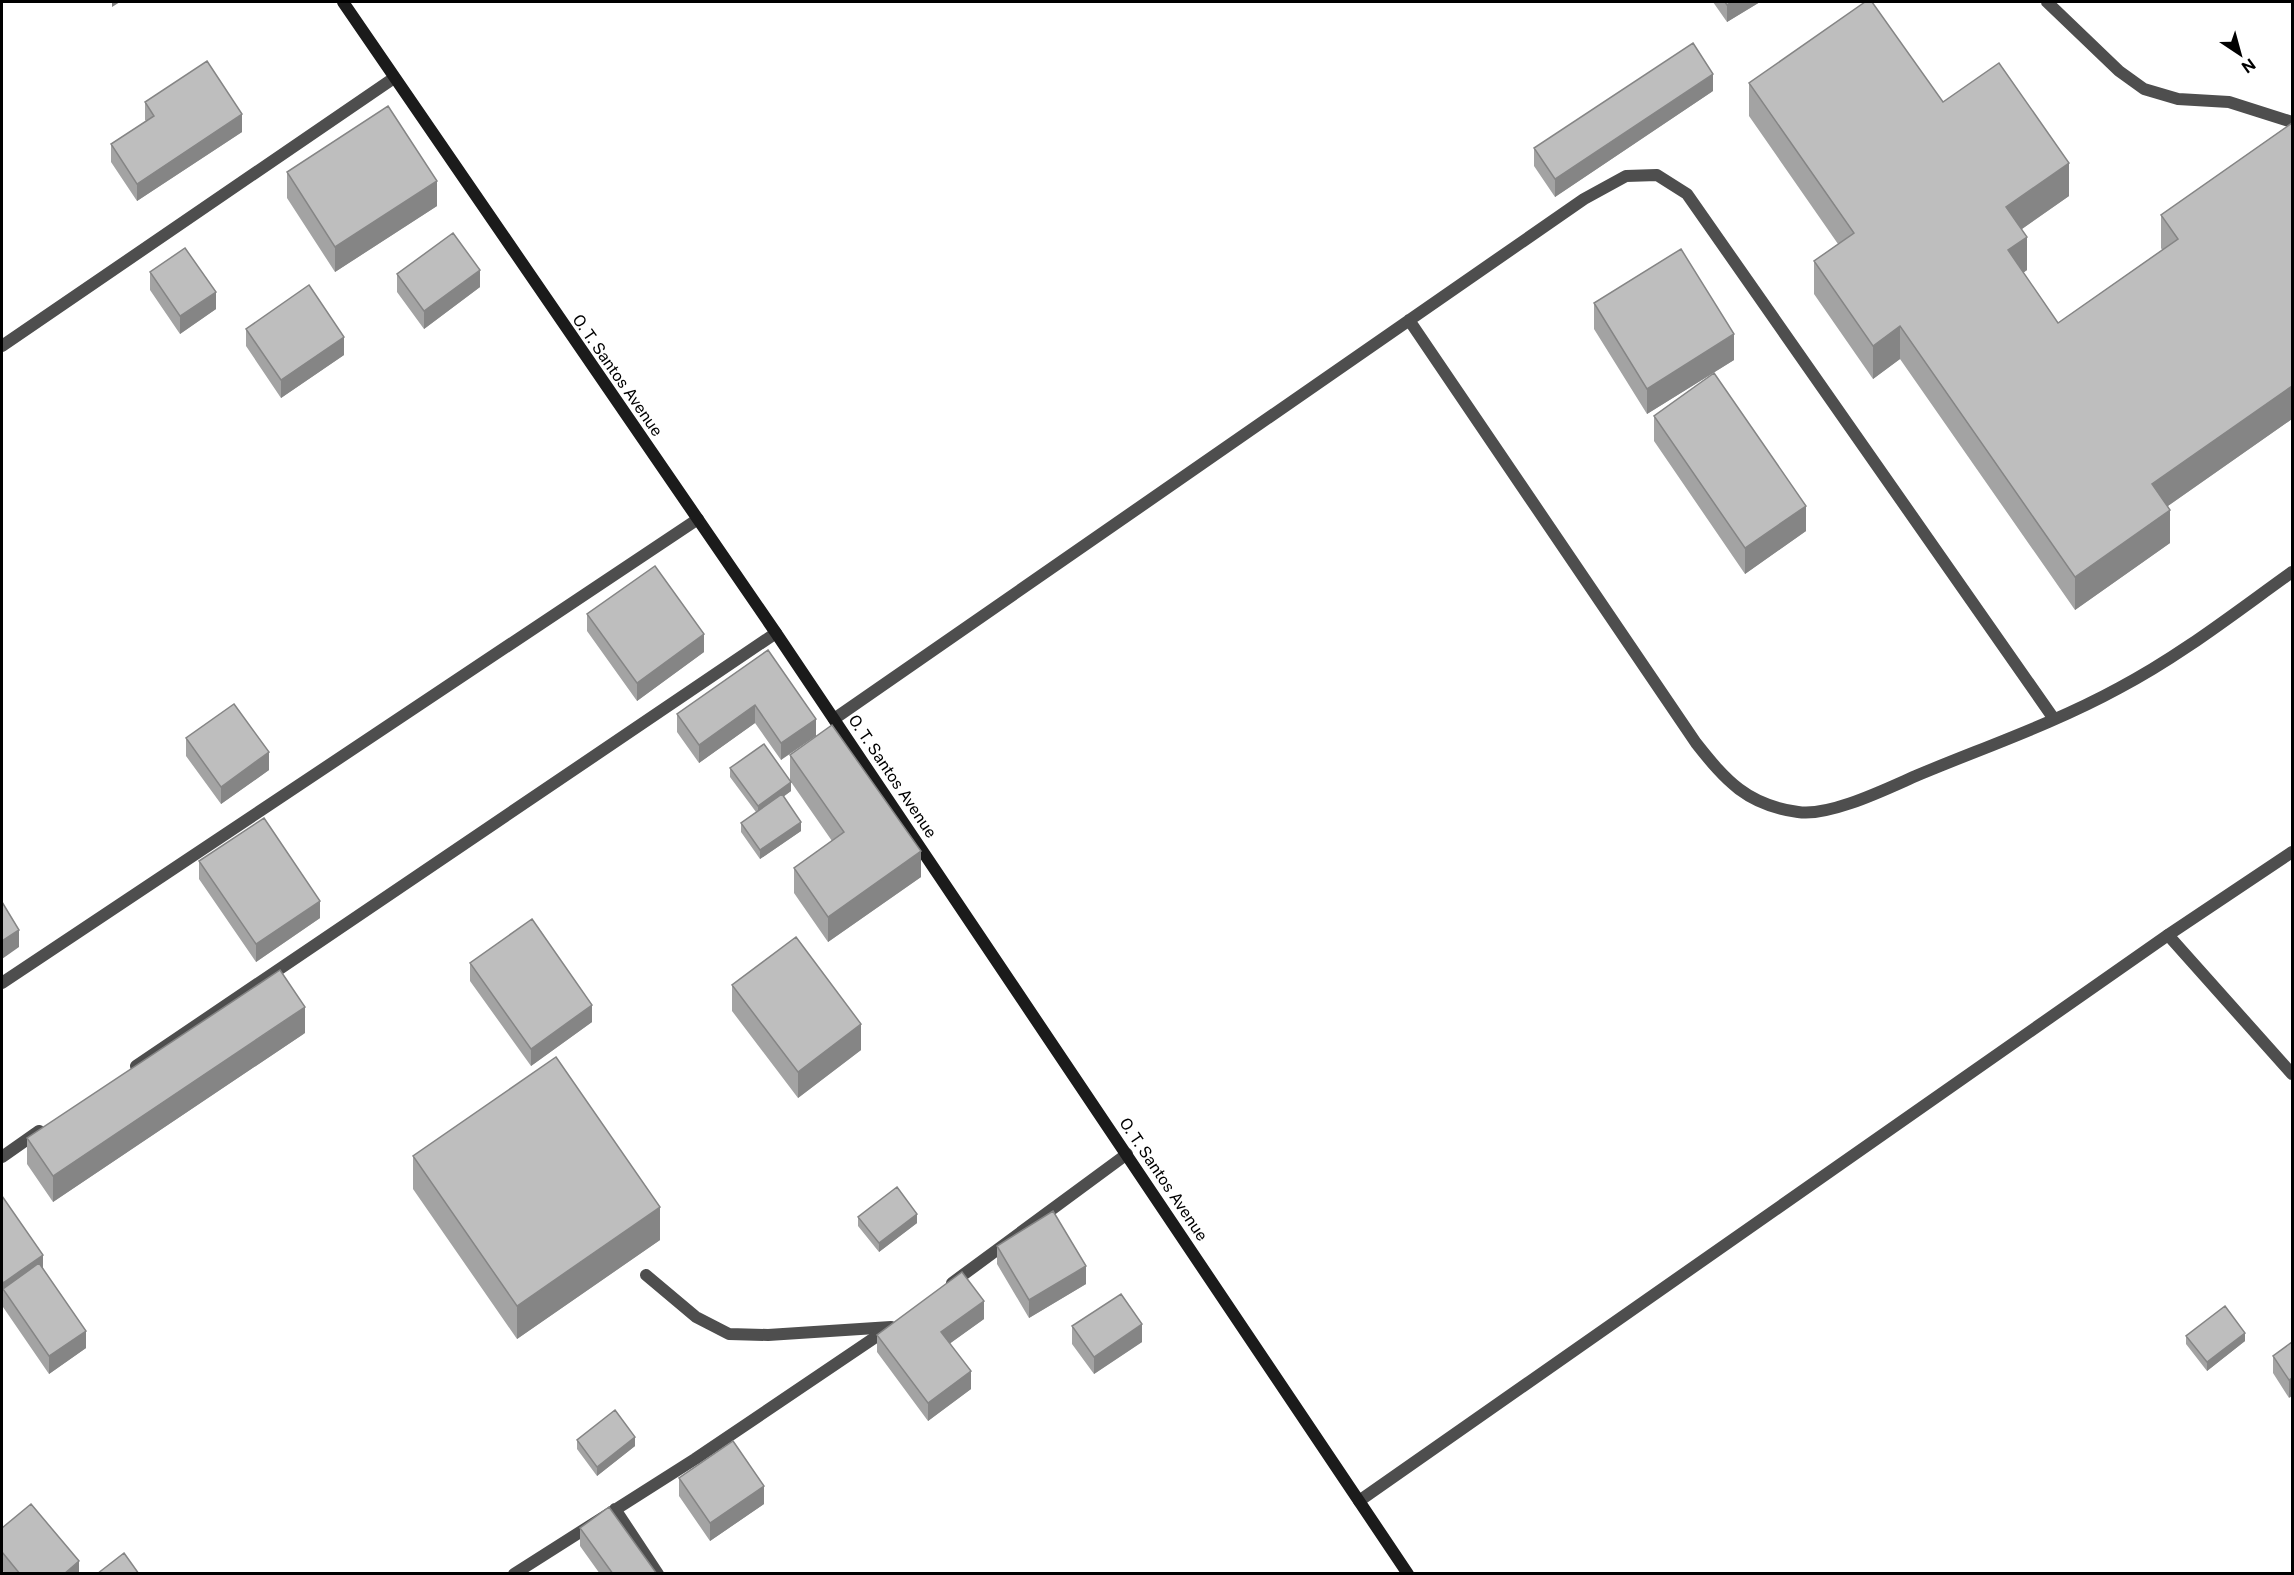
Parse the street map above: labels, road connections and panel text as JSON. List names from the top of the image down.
{
  "streets": {
    "street": ["O. T. Santos Avenue"]
  },
  "north": "bottom right"
}
